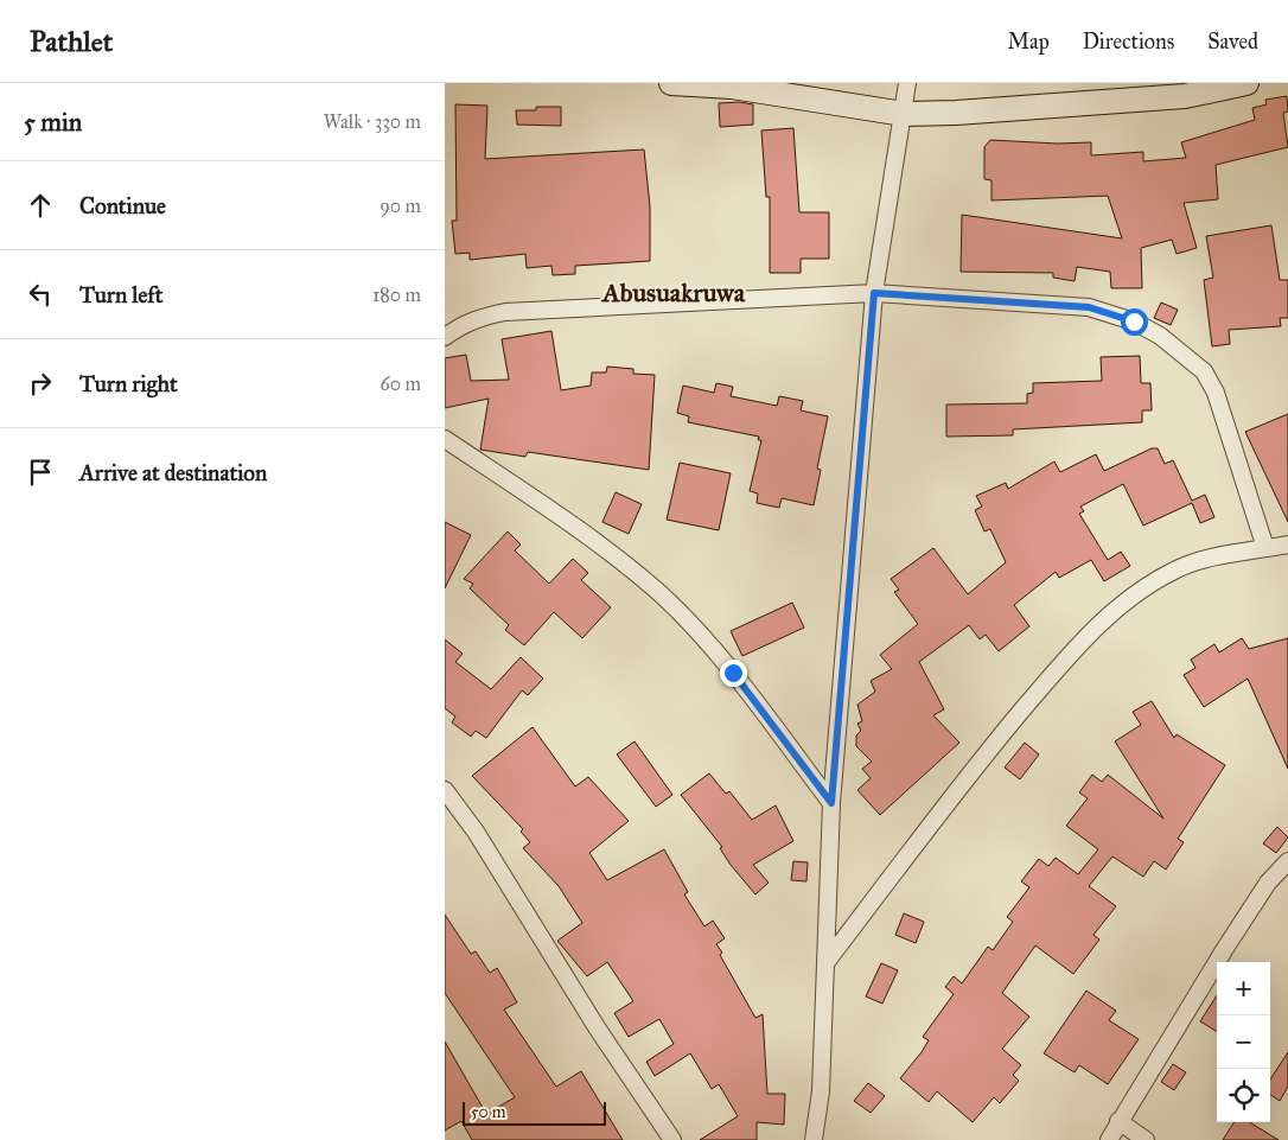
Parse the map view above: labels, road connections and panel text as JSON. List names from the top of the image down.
{
  "districts": ["Abusuakruwa"],
  "scale_bar": "50 m",
  "page": {
    "header": "Pathlet",
    "nav": ["Map", "Directions", "Saved"],
    "heading": ["5 min", "Walk · 330 m"],
    "list": [
      ["Continue", "90 m"],
      ["Turn left", "180 m"],
      ["Turn right", "60 m"],
      "Arrive at destination"
    ],
    "map_buttons": ["+", "−"],
    "scale": "50 m"
  }
}
